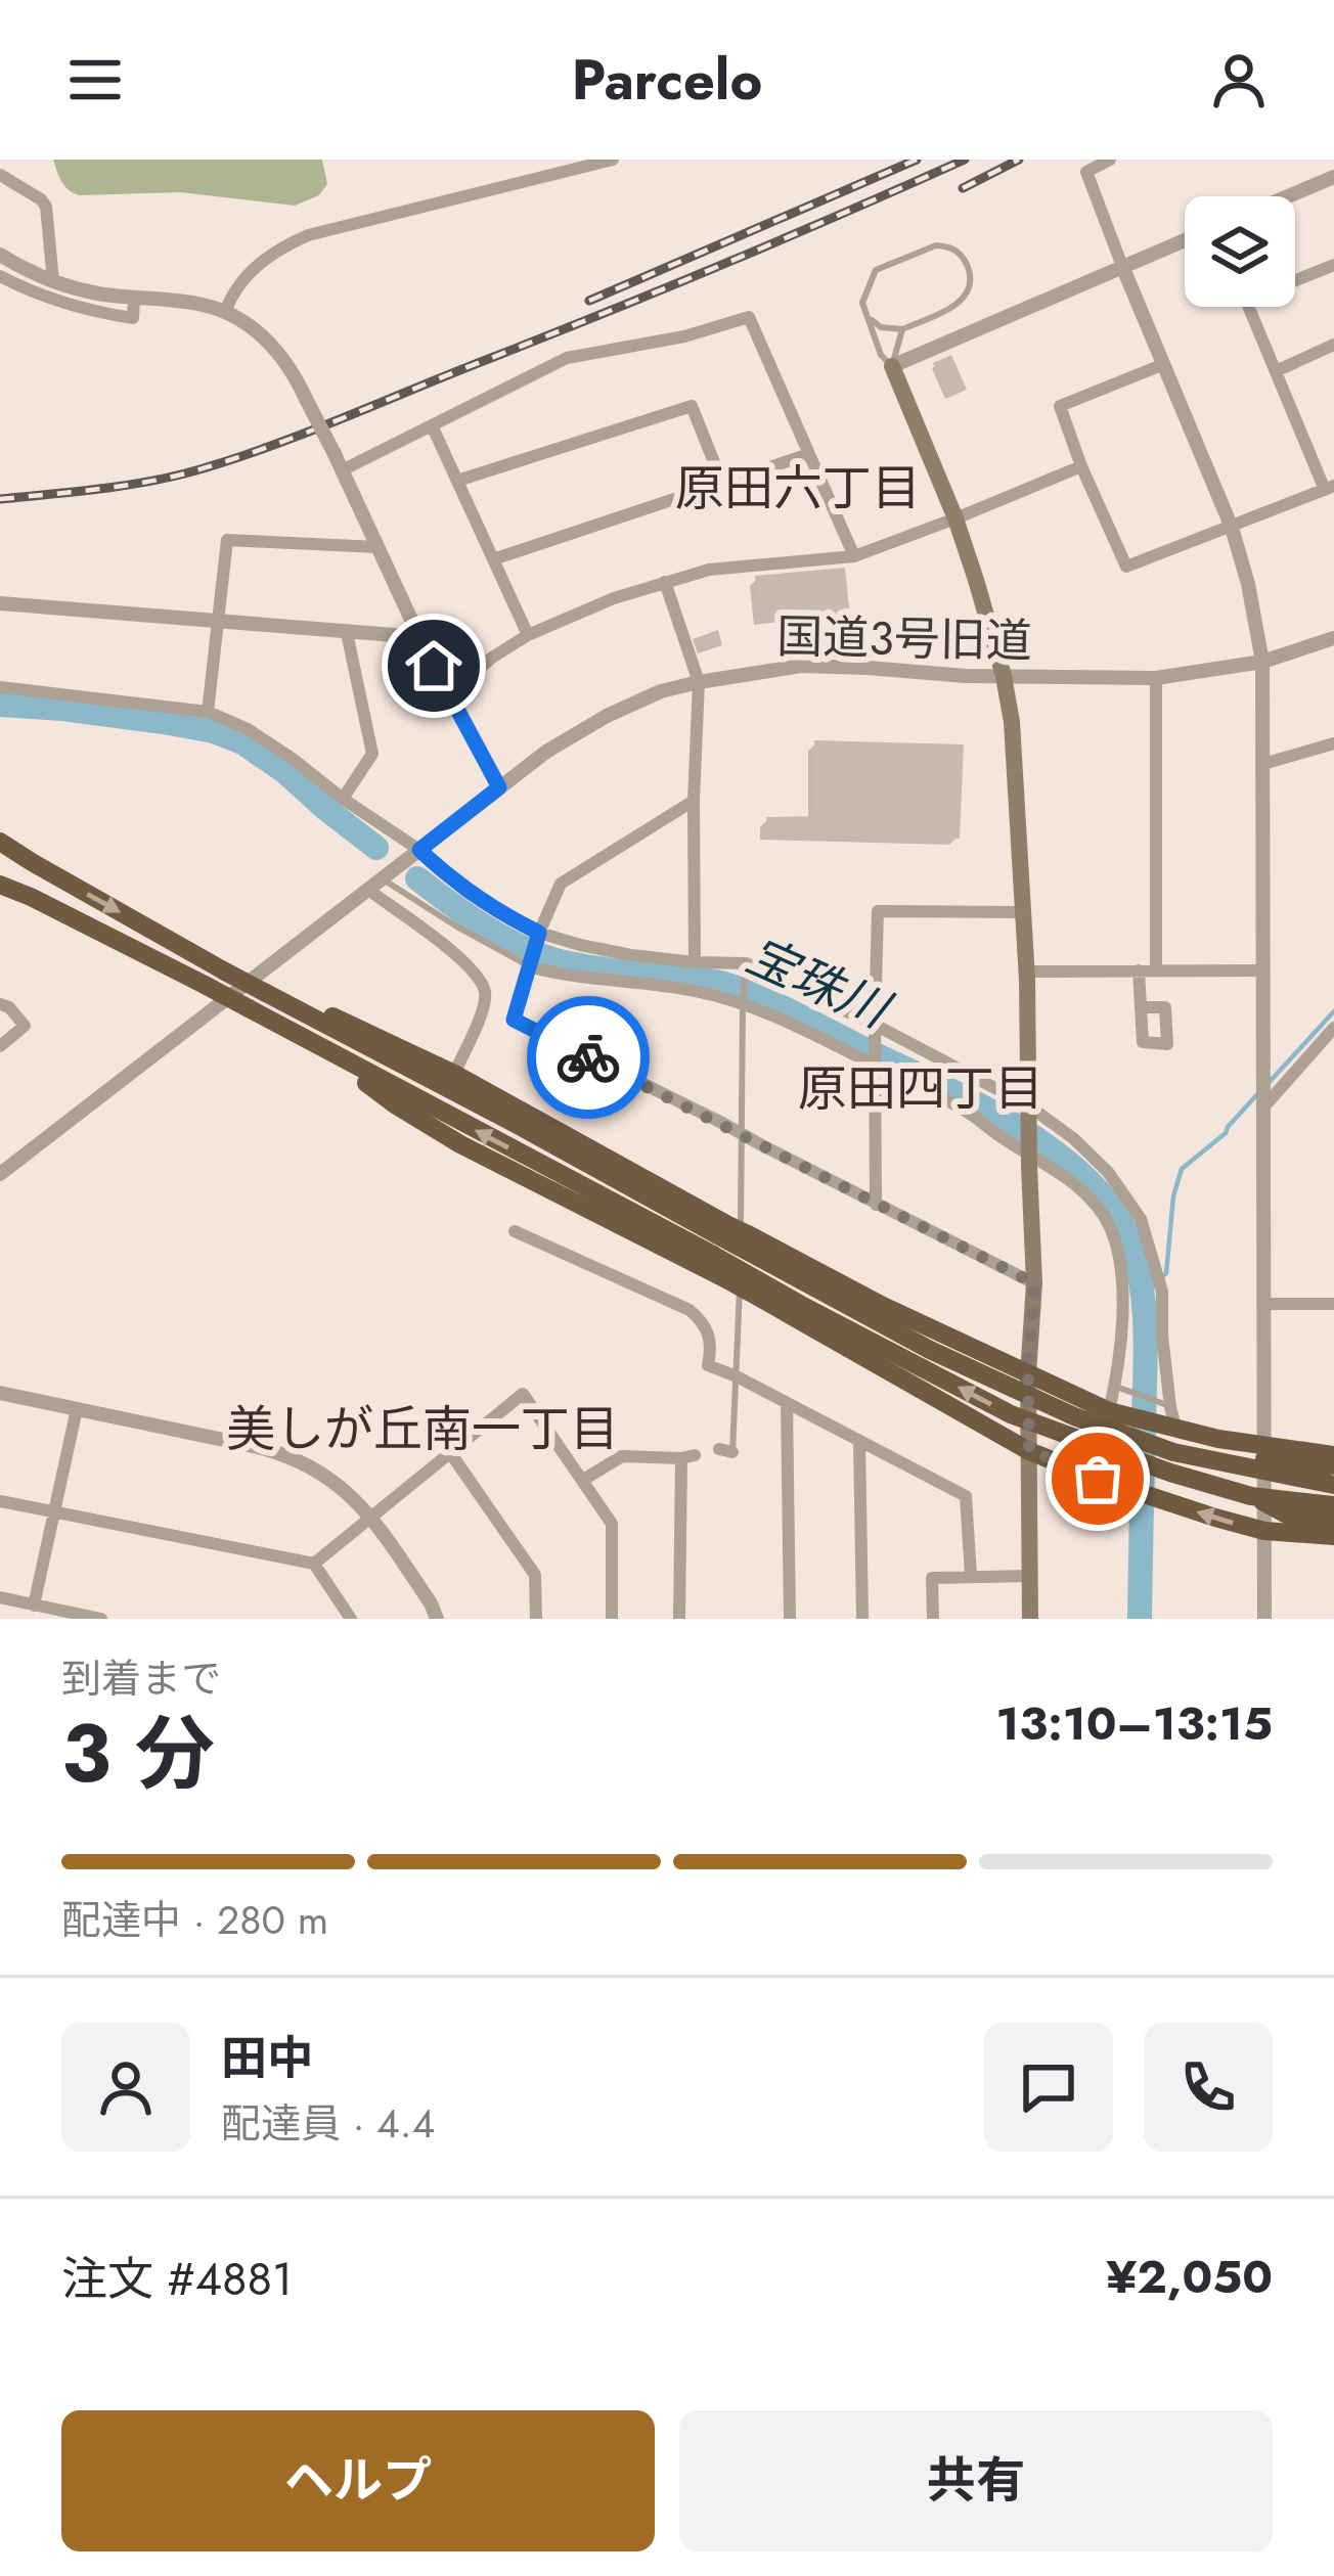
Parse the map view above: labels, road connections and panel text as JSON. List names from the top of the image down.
{
  "streets": {
    "street": ["国道3号旧道"]
  },
  "districts": ["原田六丁目", "原田四丁目", "美しが丘南一丁目"],
  "water": ["宝珠川"],
  "page": {
    "header": "Parcelo",
    "heading": ["3 分", "到着まで", "13:10–13:15"],
    "panel": [
      "田中",
      "配達員 · 4.4",
      "注文 #4881",
      "¥2,050"
    ],
    "bar": "配達中 · 280 m",
    "buttons": ["ヘルプ", "共有"]
  }
}
